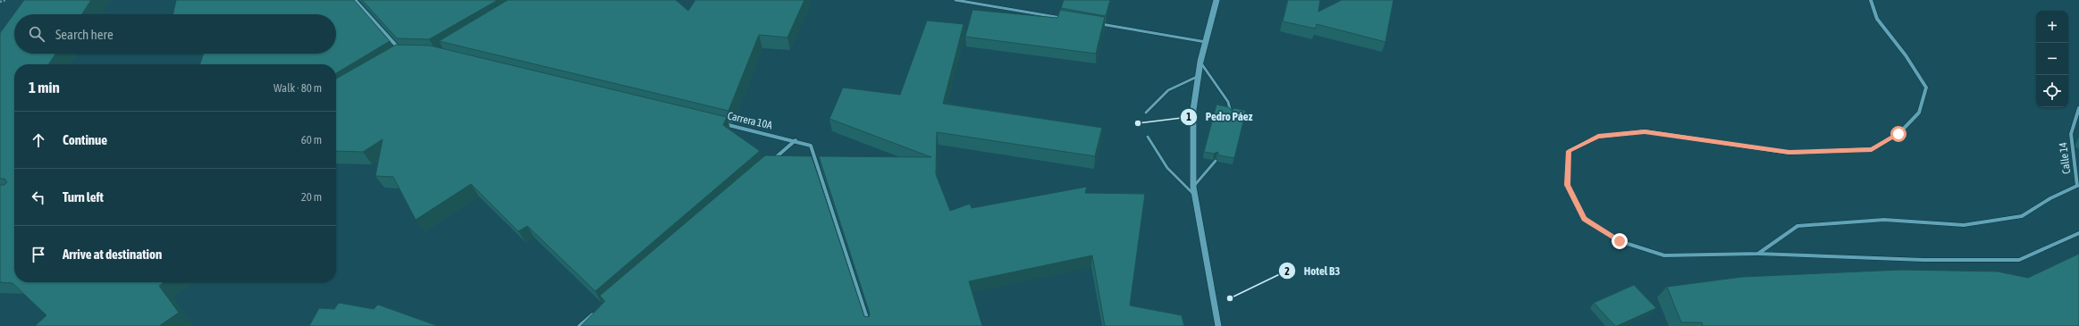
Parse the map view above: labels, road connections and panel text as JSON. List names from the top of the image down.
{
  "streets": {
    "street": ["Carrera 10A", "Calle 14"]
  },
  "places": ["Pedro Páez", "Hotel B3"],
  "page": {
    "map_buttons": ["+", "−"],
    "search": "Search here",
    "heading": ["1 min", "Walk · 80 m"],
    "list": [
      ["Continue", "60 m"],
      ["Turn left", "20 m"],
      "Arrive at destination"
    ]
  }
}
